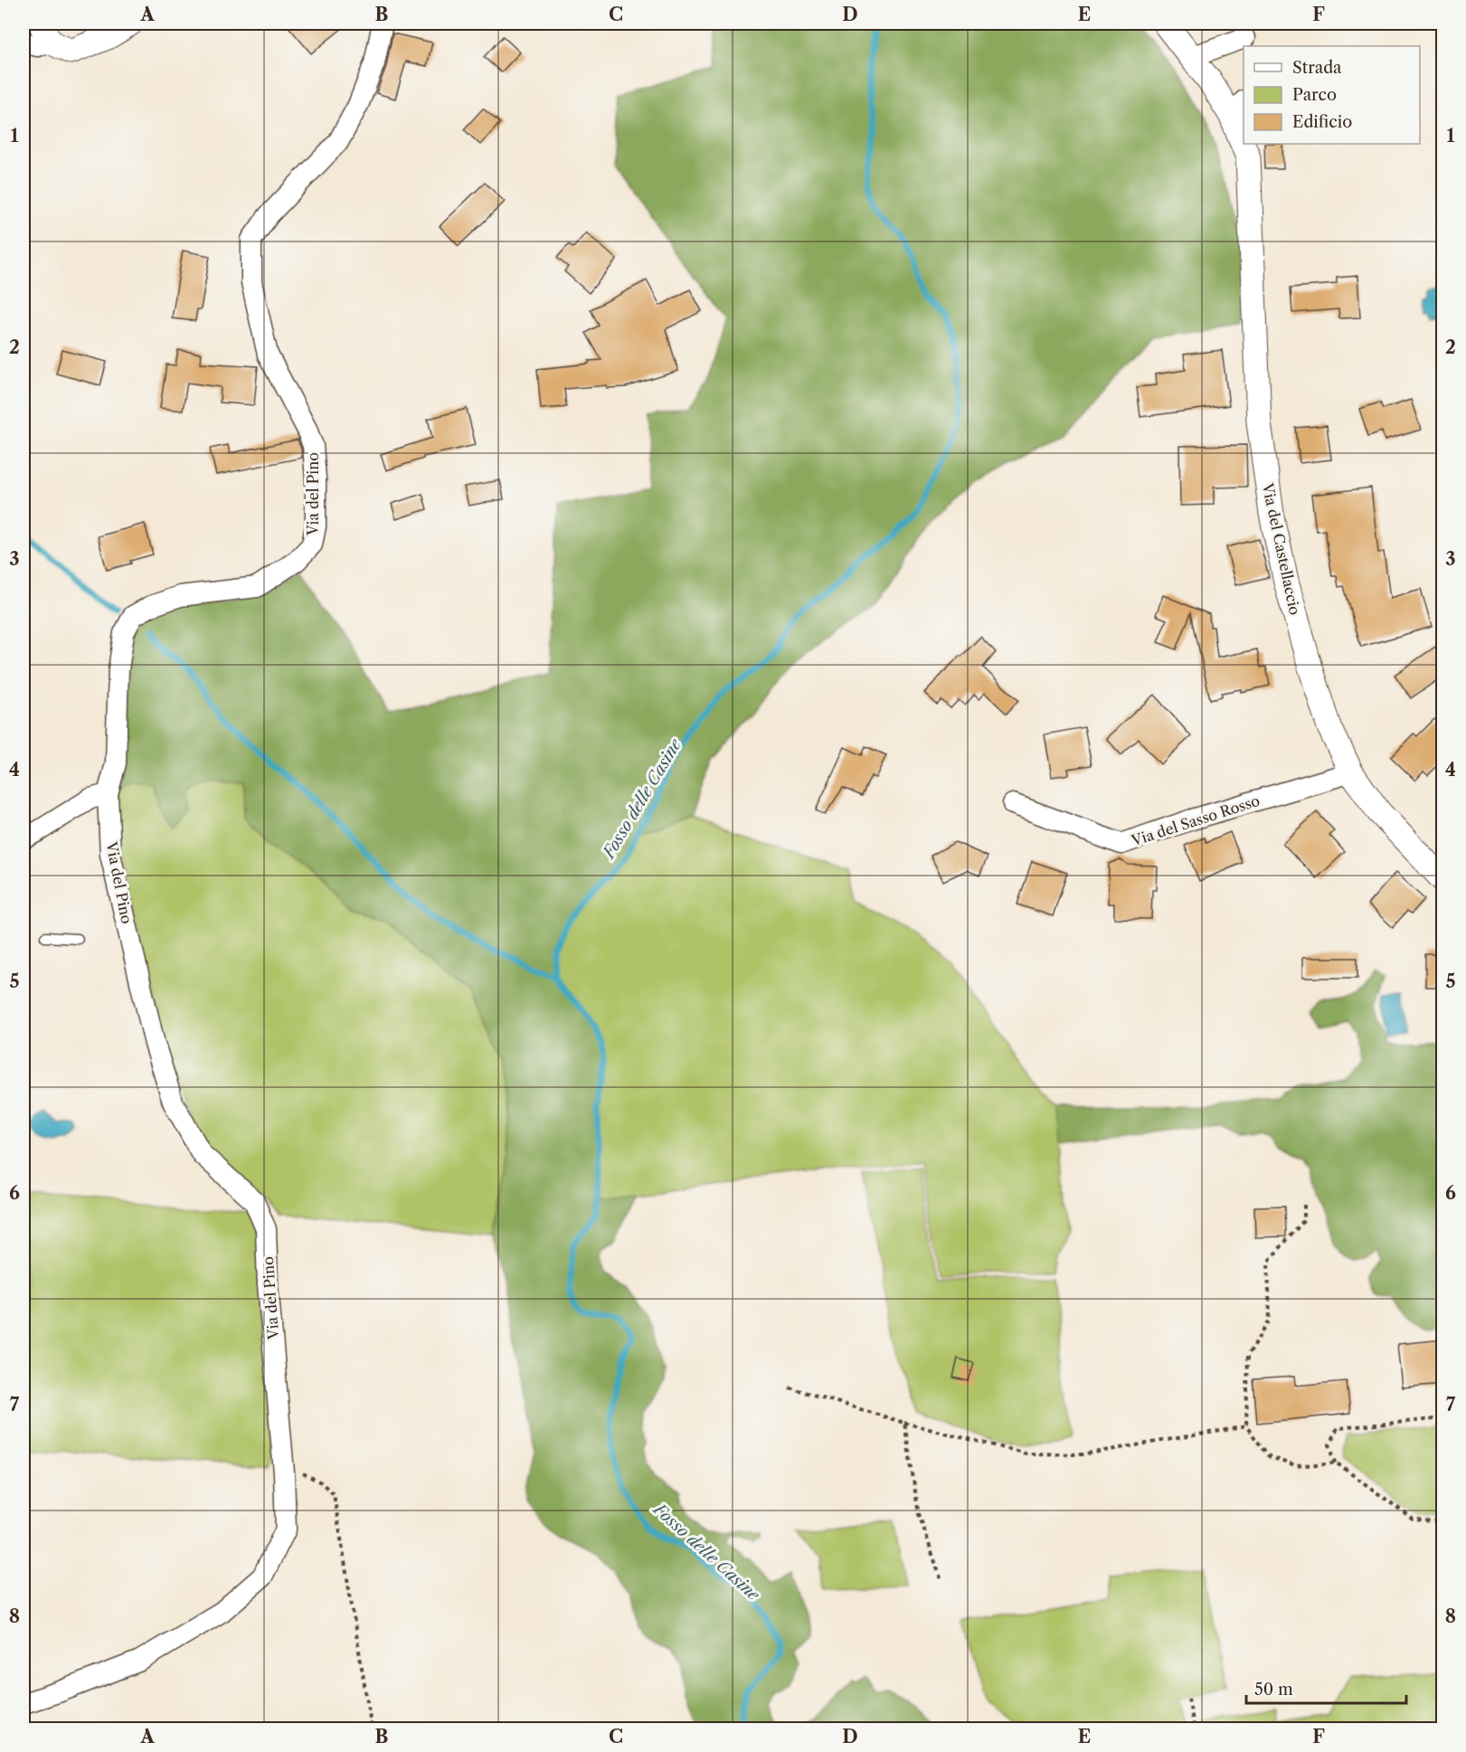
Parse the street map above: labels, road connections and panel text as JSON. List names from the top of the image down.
{
  "streets": {
    "street": ["Via del Pino", "Via del Castellaccio", "Via del Sasso Rosso"]
  },
  "crossings": [
    ["Via del Castellaccio", "Via del Sasso Rosso"]
  ],
  "water": ["Fosso delle Casine"],
  "legend": ["Strada", "Parco", "Edificio"],
  "scale_bar": "50 m",
  "grid": {
    "columns": [
      "A",
      "B",
      "C",
      "D",
      "E",
      "F"
    ],
    "rows": [
      "1",
      "2",
      "3",
      "4",
      "5",
      "6",
      "7",
      "8"
    ]
  }
}
